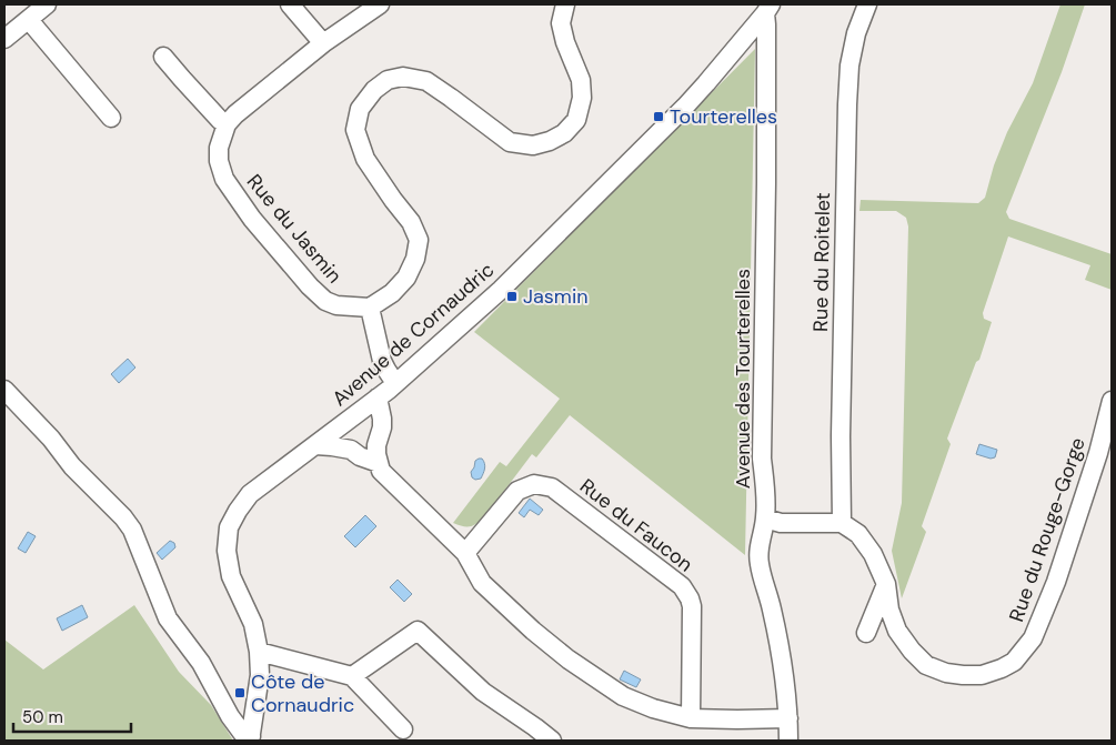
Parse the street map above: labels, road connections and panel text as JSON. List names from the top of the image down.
{
  "streets": {
    "street": [
      "Rue du Jasmin",
      "Rue du Roitelet",
      "Avenue de Cornaudric",
      "Avenue des Tourterelles",
      "Rue du Faucon",
      "Rue du Rouge-Gorge"
    ]
  },
  "crossings": [
    ["Rue du Roitelet", "Rue du Rouge-Gorge"],
    ["Avenue de Cornaudric", "Avenue des Tourterelles"]
  ],
  "places": {
    "transit": ["Tourterelles", "Jasmin", "Côte de Cornaudric"]
  },
  "scale_bar": "50 m"
}
